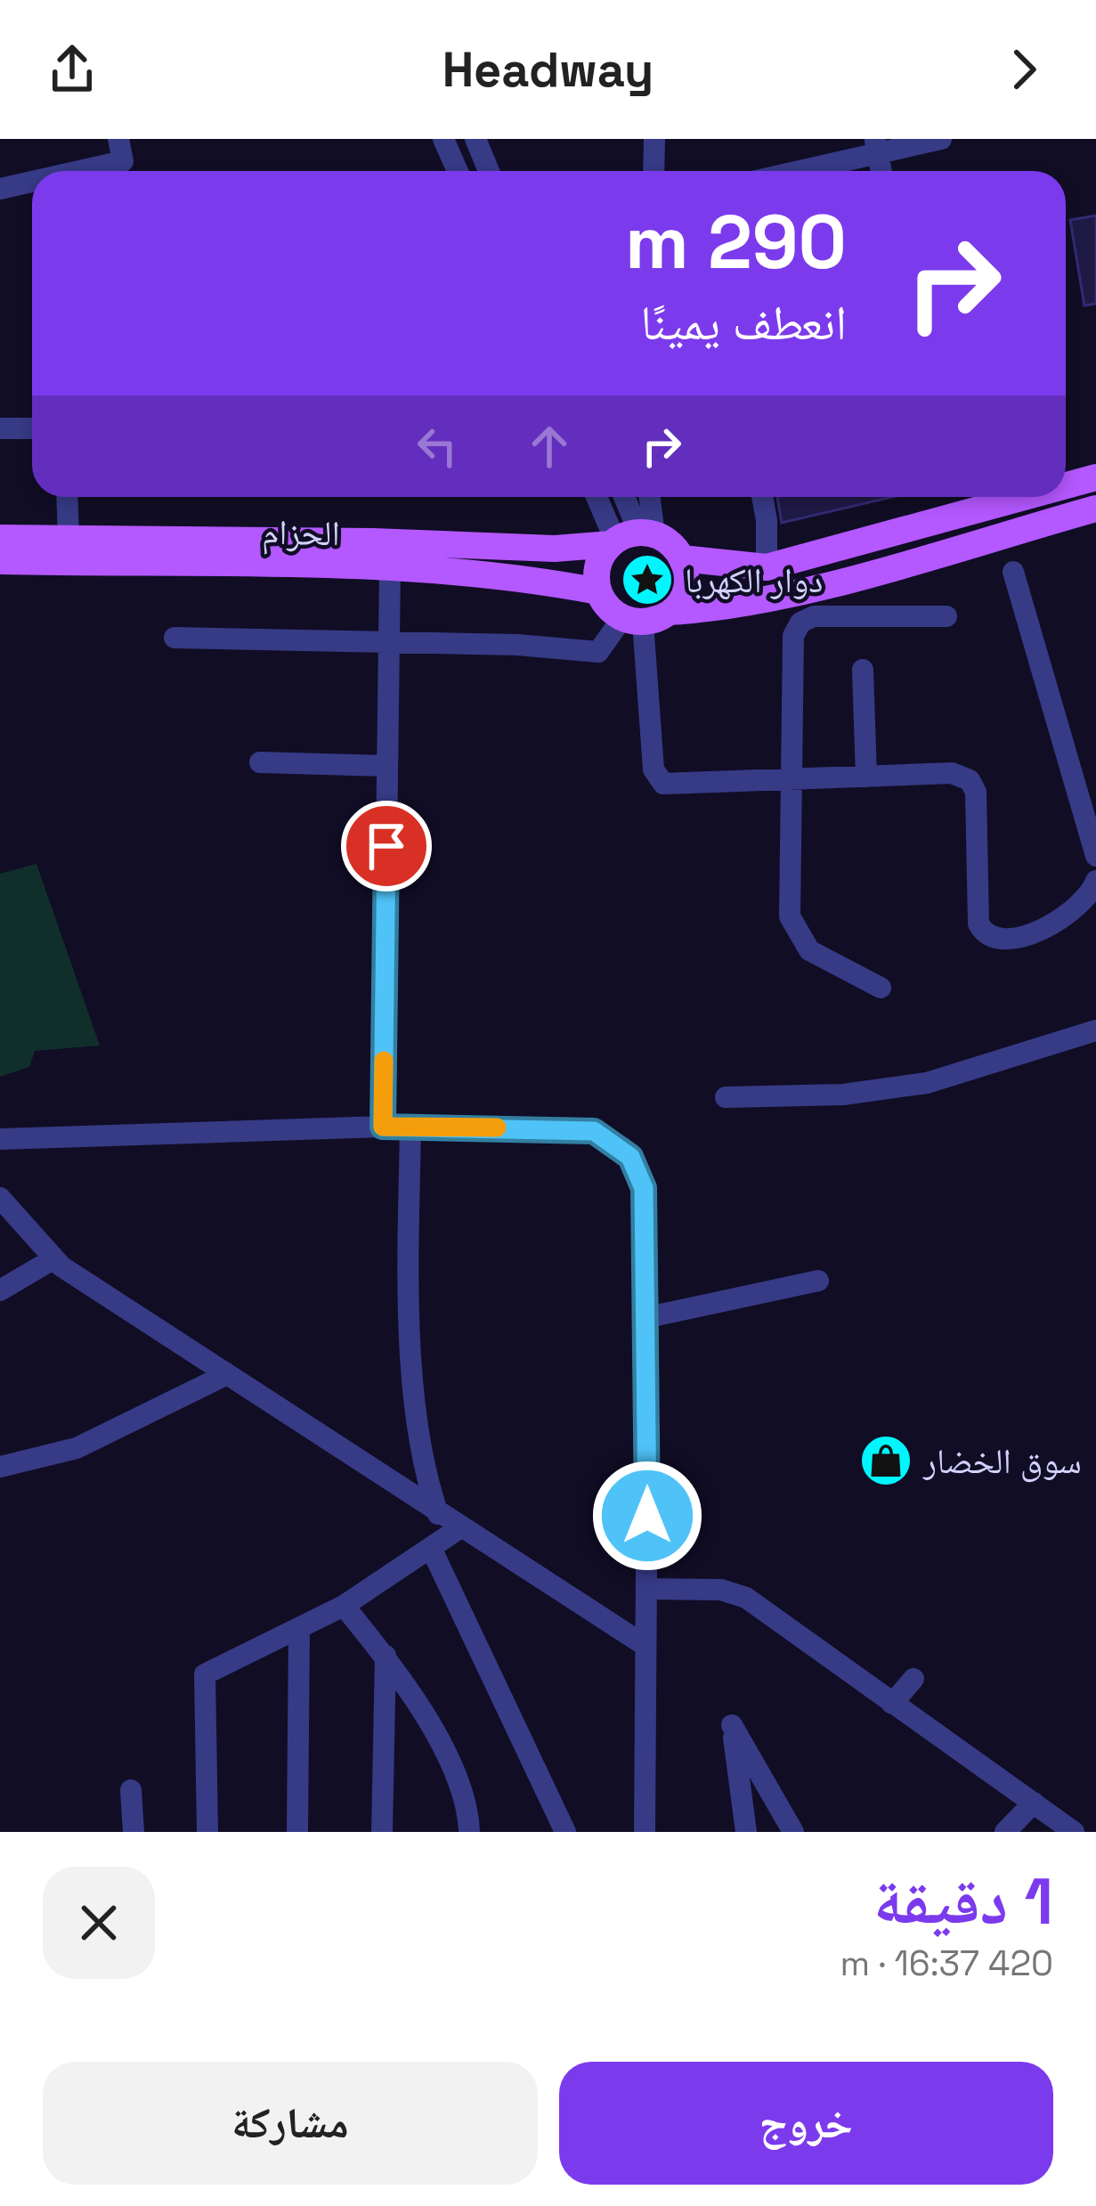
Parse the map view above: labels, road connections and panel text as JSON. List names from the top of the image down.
{
  "streets": {
    "main road": ["الحزام"]
  },
  "places": {
    "place": ["دوار الكهربا"],
    "shop": ["سوق الخضار"]
  },
  "page": {
    "header": "Headway",
    "turn": ["290 m", "انعطف يمينًا"],
    "heading": ["1 دقيقة", "420 m · 16:37"],
    "buttons": ["خروج", "مشاركة"]
  }
}
